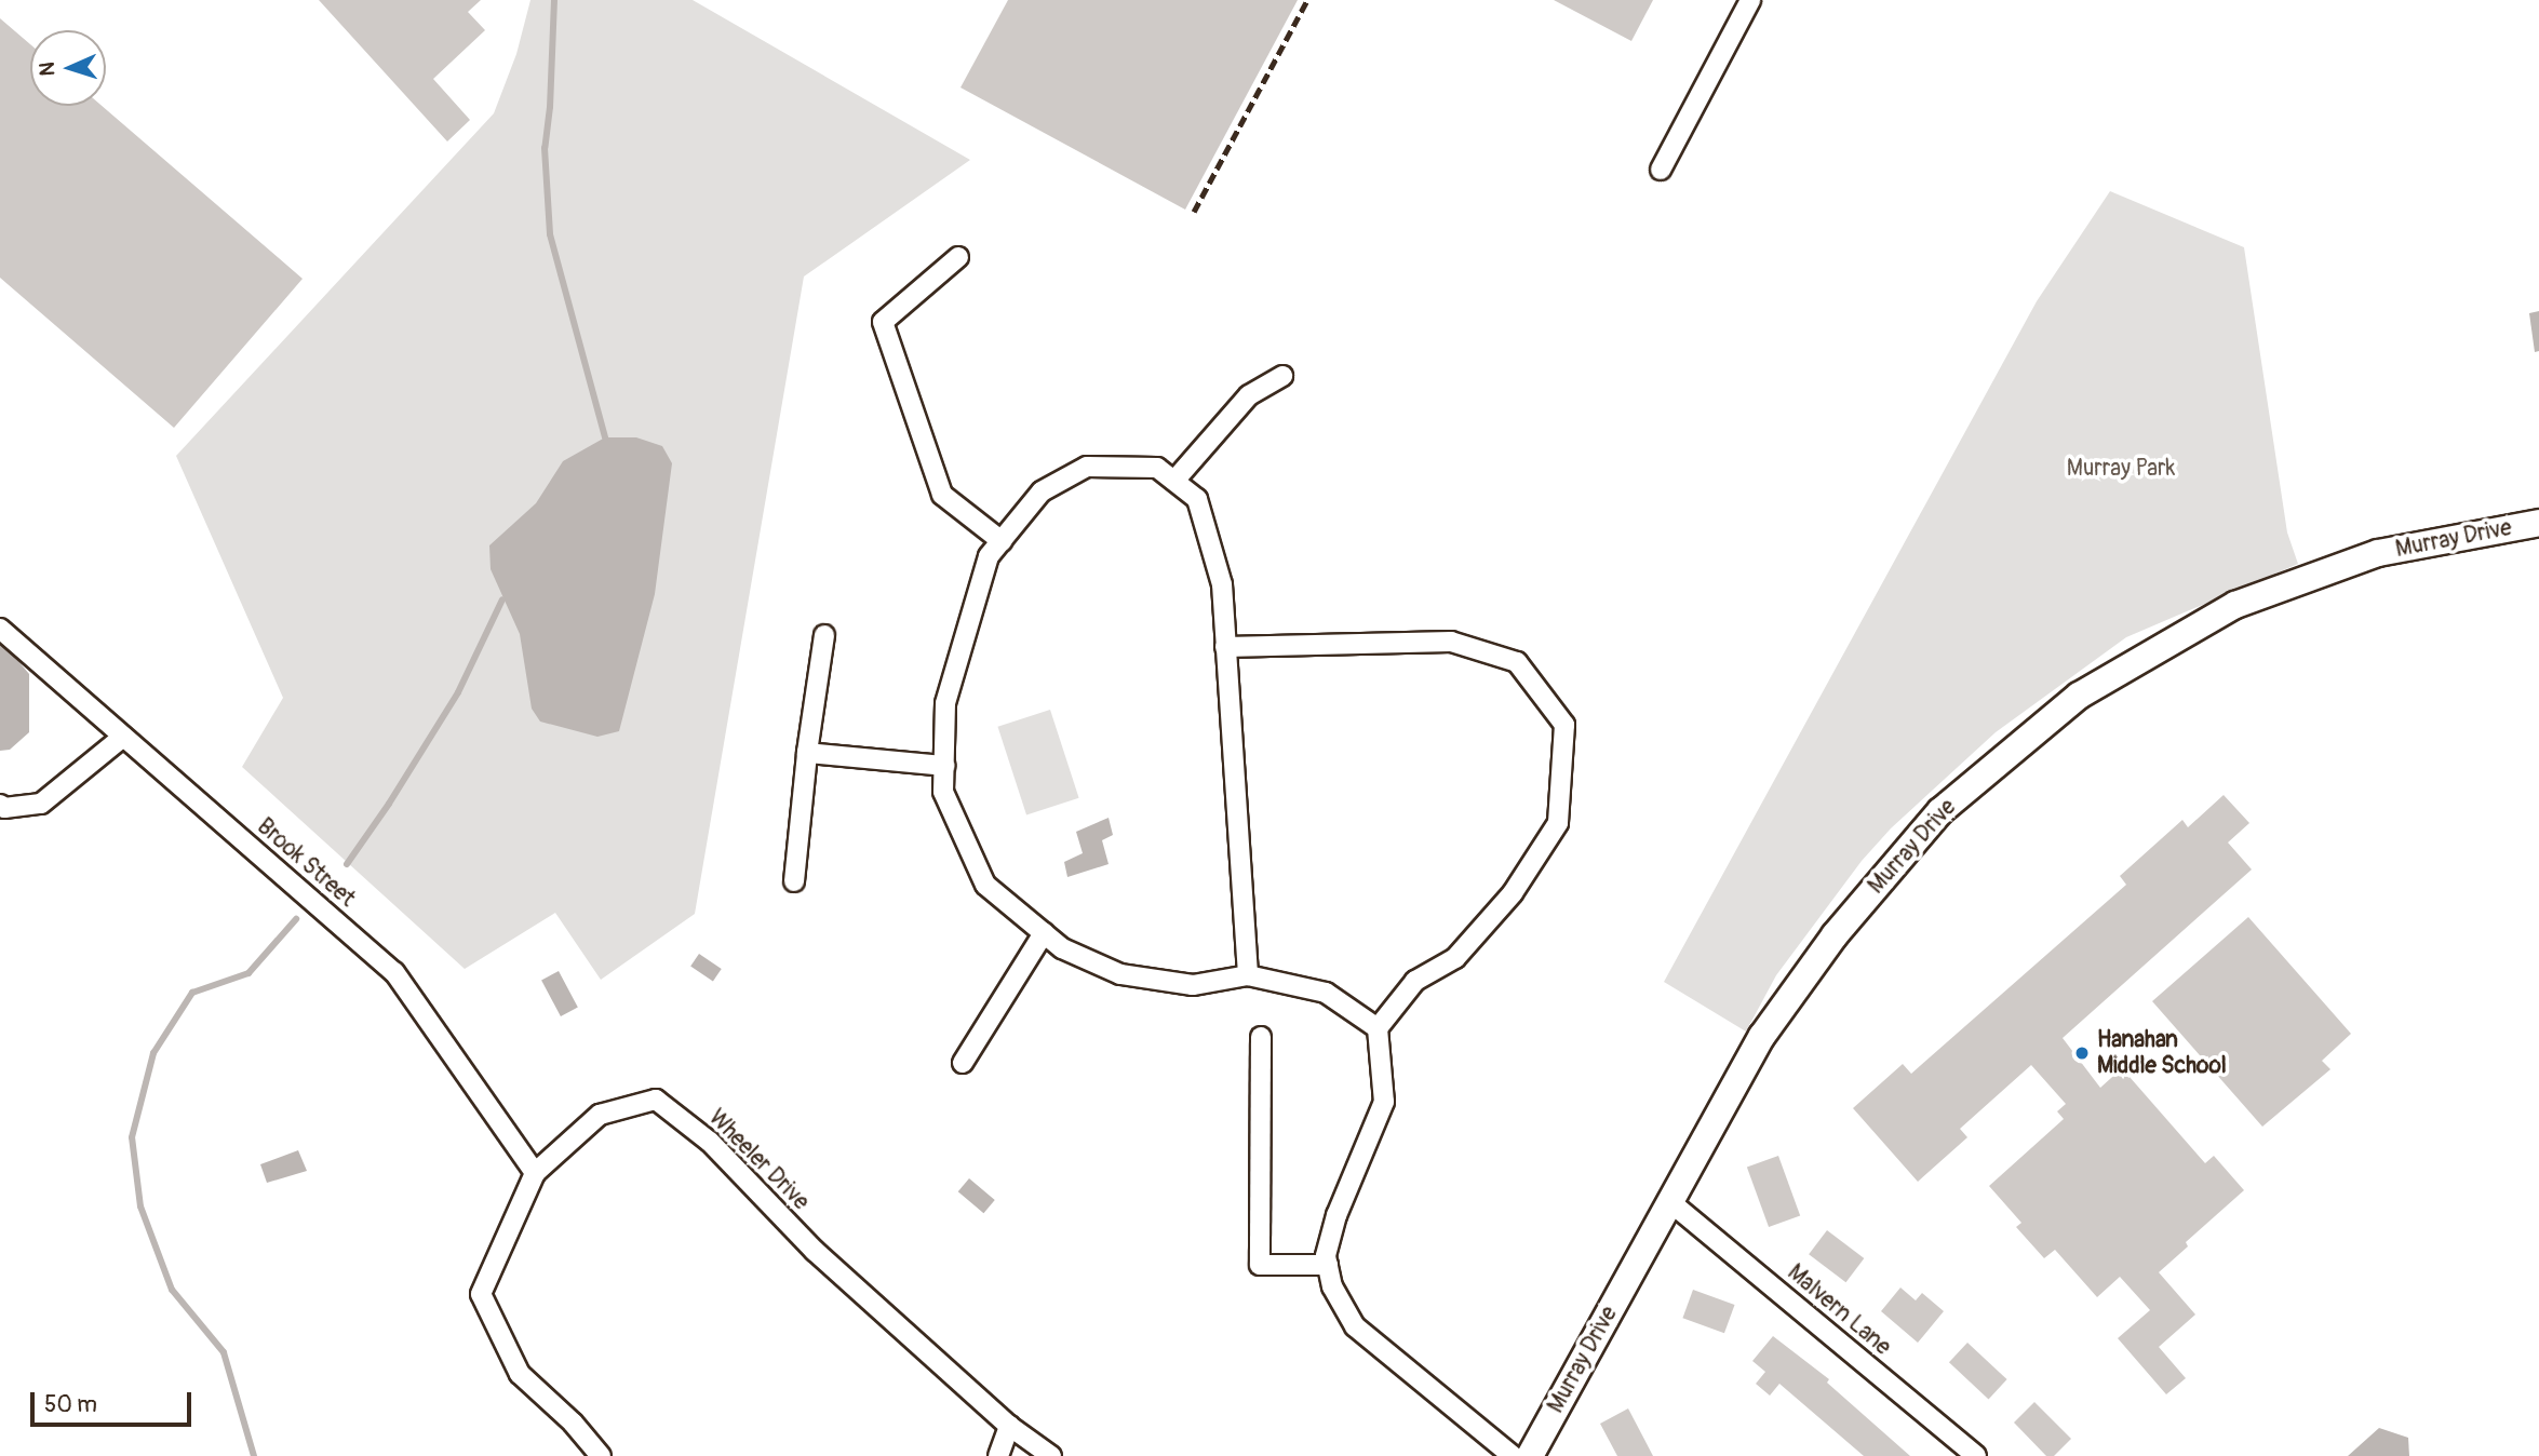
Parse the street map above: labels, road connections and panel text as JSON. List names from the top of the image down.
{
  "streets": {
    "street": [
      "Murray Drive",
      "Brook Street",
      "Wheeler Drive",
      "Malvern Lane"
    ]
  },
  "crossings": [
    ["Murray Drive", "Malvern Lane"],
    ["Brook Street", "Wheeler Drive"]
  ],
  "parks": ["Murray Park"],
  "places": ["Hanahan Middle School"],
  "scale_bar": "50 m",
  "north": "left"
}
